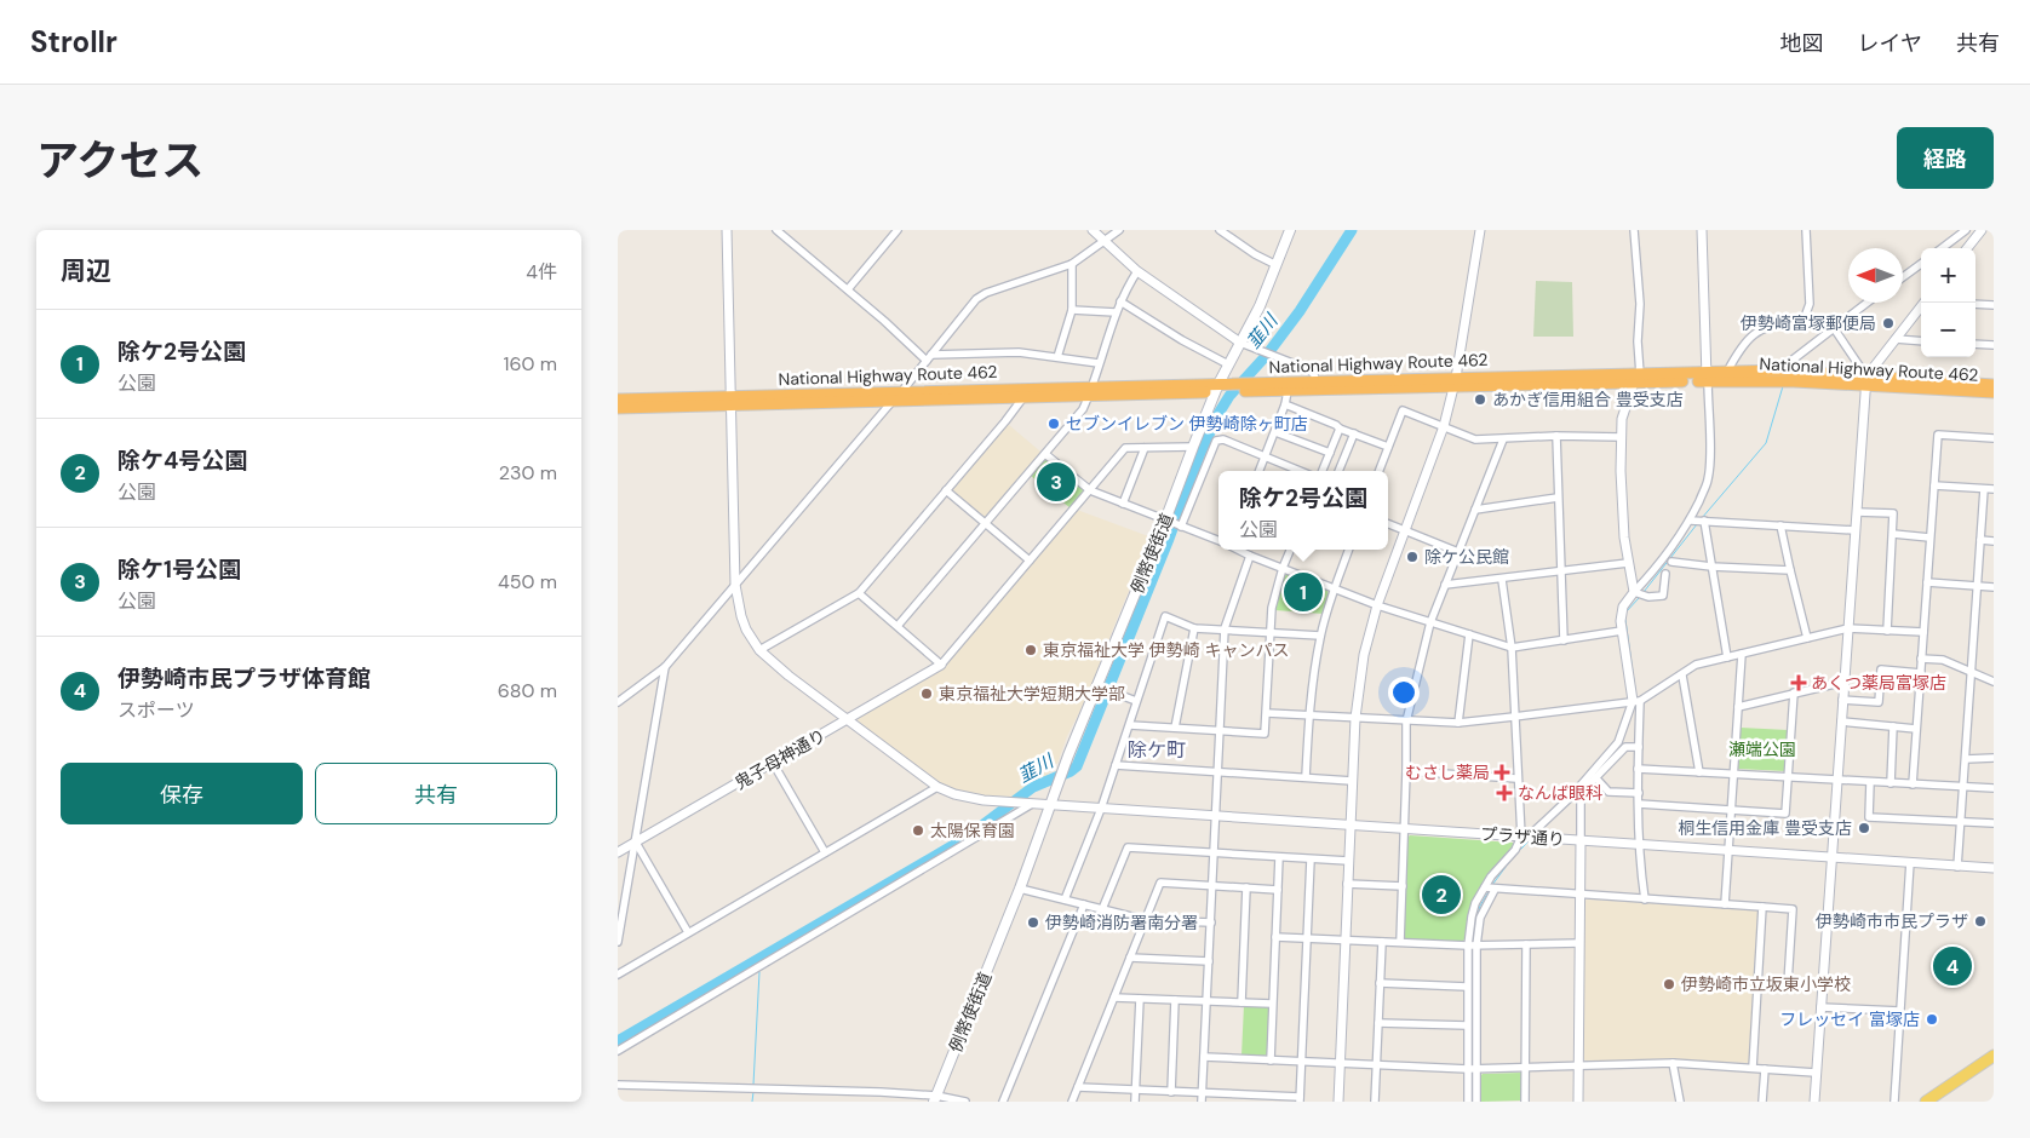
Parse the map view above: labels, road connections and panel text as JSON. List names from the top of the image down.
{
  "streets": {
    "highway": ["National Highway Route 462"],
    "main road": ["例幣使街道"],
    "street": ["鬼子母神通り", "プラザ通り"]
  },
  "crossings": [
    ["National Highway Route 462", "例幣使街道"],
    ["National Highway Route 462", "プラザ通り"],
    ["例幣使街道", "プラザ通り"],
    ["鬼子母神通り", "プラザ通り"]
  ],
  "districts": ["除ケ町"],
  "water": ["韮川"],
  "parks": ["瀬端公園"],
  "places": {
    "other": [
      "伊勢崎富塚郵便局",
      "あかぎ信用組合 豊受支店",
      "セブンイレブン 伊勢崎除ヶ町店",
      "除ケ公民館",
      "東京福祉大学 伊勢崎 キャンパス",
      "東京福祉大学短期大学部",
      "桐生信用金庫 豊受支店",
      "太陽保育園",
      "伊勢崎市市民プラザ",
      "伊勢崎消防署南分署",
      "伊勢崎市立坂東小学校",
      "フレッセイ 富塚店"
    ],
    "health": ["あくつ薬局富塚店", "むさし薬局", "なんば眼科"]
  },
  "north": "left",
  "page": {
    "header": "Strollr",
    "nav": ["地図", "レイヤ", "共有"],
    "title": "アクセス",
    "buttons": [
      "経路",
      ["保存", "共有"]
    ],
    "heading": ["周辺", "4件"],
    "map_buttons": ["+", "−"],
    "list": [
      {
        "mark": "1",
        "name": "除ケ2号公園",
        "note": "公園",
        "value": "160 m"
      },
      {
        "mark": "2",
        "name": "除ケ4号公園",
        "note": "公園",
        "value": "230 m"
      },
      {
        "mark": "3",
        "name": "除ケ1号公園",
        "note": "公園",
        "value": "450 m"
      },
      {
        "mark": "4",
        "name": "伊勢崎市民プラザ体育館",
        "note": "スポーツ",
        "value": "680 m"
      }
    ],
    "pins": [
      "3",
      "1",
      "2",
      "4"
    ],
    "popup": ["除ケ2号公園", "公園"]
  }
}
